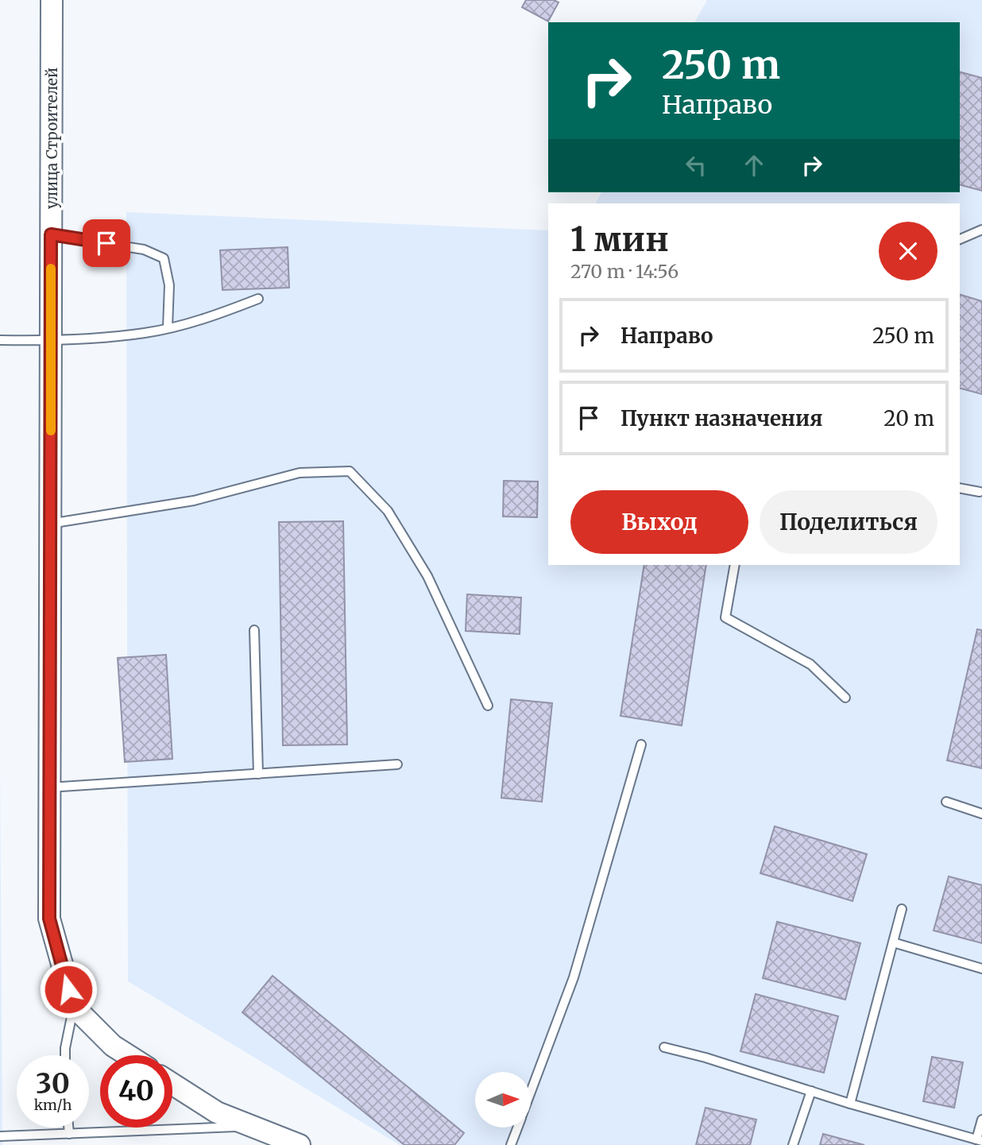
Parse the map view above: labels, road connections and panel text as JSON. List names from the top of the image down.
{
  "streets": {
    "street": ["улица Строителей"]
  },
  "north": "right",
  "page": {
    "turn": ["250 m", "Направо"],
    "heading": ["1 мин", "270 m · 14:56"],
    "list": [
      {
        "name": "Направо",
        "value": "250 m"
      },
      {
        "name": "Пункт назначения",
        "value": "20 m"
      }
    ],
    "buttons": ["Выход", "Поделиться"],
    "speed": "30 km/h",
    "limit": "40"
  }
}
